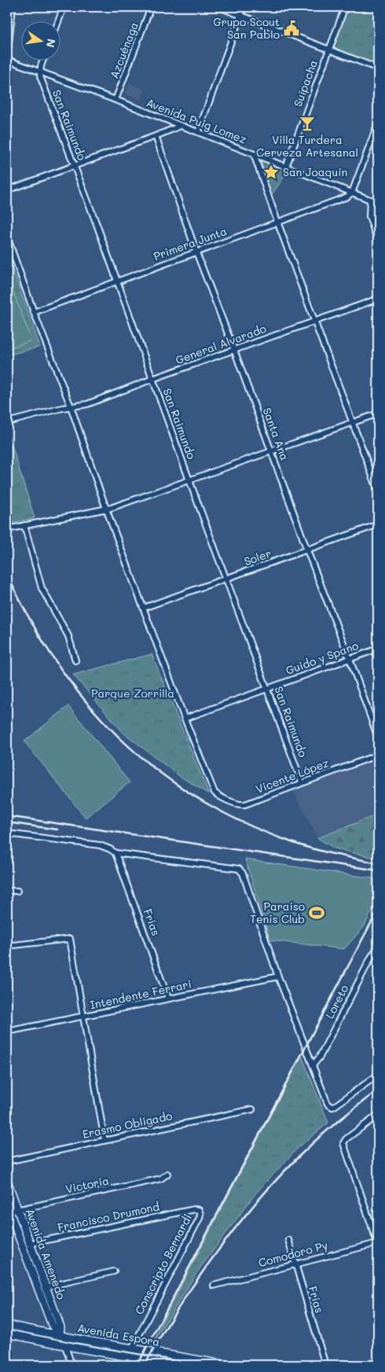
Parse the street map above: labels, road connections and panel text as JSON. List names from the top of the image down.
{
  "streets": {
    "main road": ["Avenida Amenedo", "Avenida Espora"],
    "street": [
      "Azcuénaga",
      "Suipacha",
      "Avenida Puig Lomez",
      "San Raimundo",
      "Primera Junta",
      "General Alvarado",
      "Santa Ana",
      "Soler",
      "Guido y Spano",
      "Vicente López",
      "Frías",
      "Intendente Ferrari",
      "Loreto",
      "Erasmo Obligado",
      "Victoria",
      "Francisco Drumond",
      "Comodoro Py",
      "Conscripto Bernardi"
    ]
  },
  "crossings": [
    ["Azcuénaga", "Avenida Puig Lomez"],
    ["Suipacha", "Avenida Puig Lomez"],
    ["Avenida Puig Lomez", "San Raimundo"],
    ["Avenida Puig Lomez", "Primera Junta"],
    ["San Raimundo", "Primera Junta"],
    ["San Raimundo", "General Alvarado"],
    ["San Raimundo", "Soler"],
    ["San Raimundo", "Guido y Spano"],
    ["San Raimundo", "Vicente López"],
    ["Primera Junta", "Santa Ana"],
    ["General Alvarado", "Santa Ana"],
    ["Santa Ana", "Soler"],
    ["Santa Ana", "Guido y Spano"],
    ["Guido y Spano", "Vicente López"],
    ["Frías", "Intendente Ferrari"],
    ["Frías", "Comodoro Py"],
    ["Victoria", "Avenida Amenedo"],
    ["Francisco Drumond", "Avenida Amenedo"],
    ["Francisco Drumond", "Conscripto Bernardi"],
    ["Avenida Amenedo", "Avenida Espora"],
    ["Conscripto Bernardi", "Avenida Espora"]
  ],
  "parks": ["Parque Zorrilla"],
  "places": {
    "public building": ["Grupo Scout San Pablo"],
    "bar": ["Villa Turdera Cerveza Artesanal"],
    "place": ["San Joaquín"],
    "sports": ["Paraíso Tenis Club"]
  },
  "north": "right"
}
